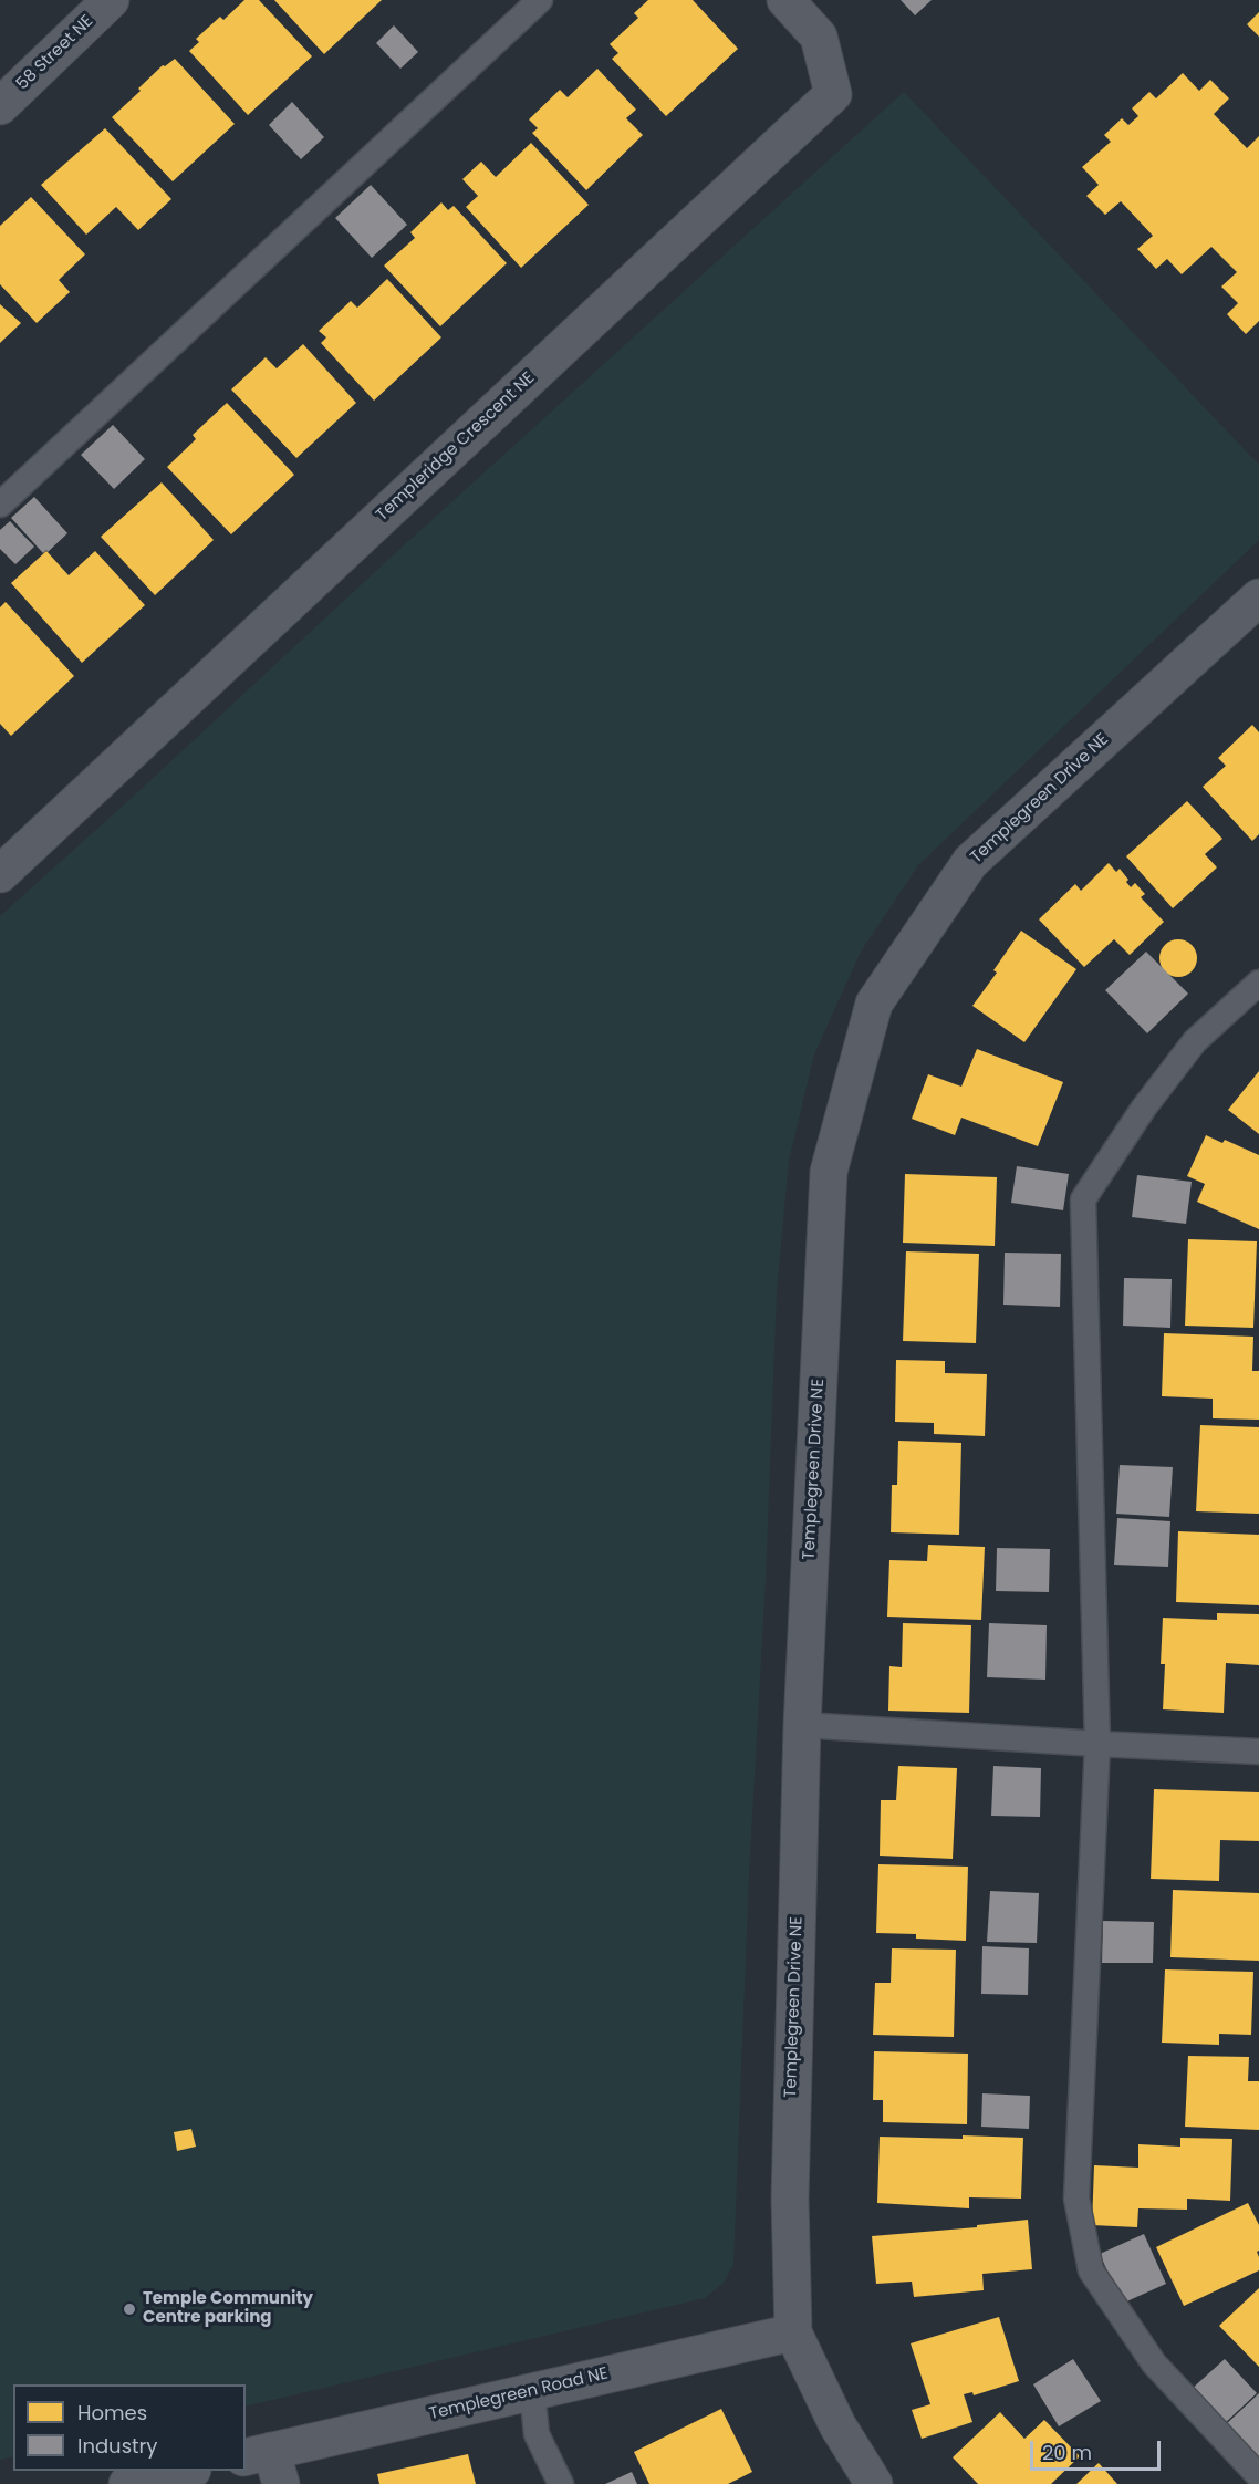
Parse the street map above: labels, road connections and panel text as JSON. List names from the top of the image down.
{
  "streets": {
    "street": [
      "58 Street NE",
      "Templeridge Crescent NE",
      "Templegreen Drive NE",
      "Templegreen Road NE"
    ]
  },
  "crossings": [
    ["Templegreen Drive NE", "Templegreen Road NE"]
  ],
  "places": ["Temple Community Centre parking"],
  "legend": ["Homes", "Industry"],
  "scale_bar": "20 m"
}
